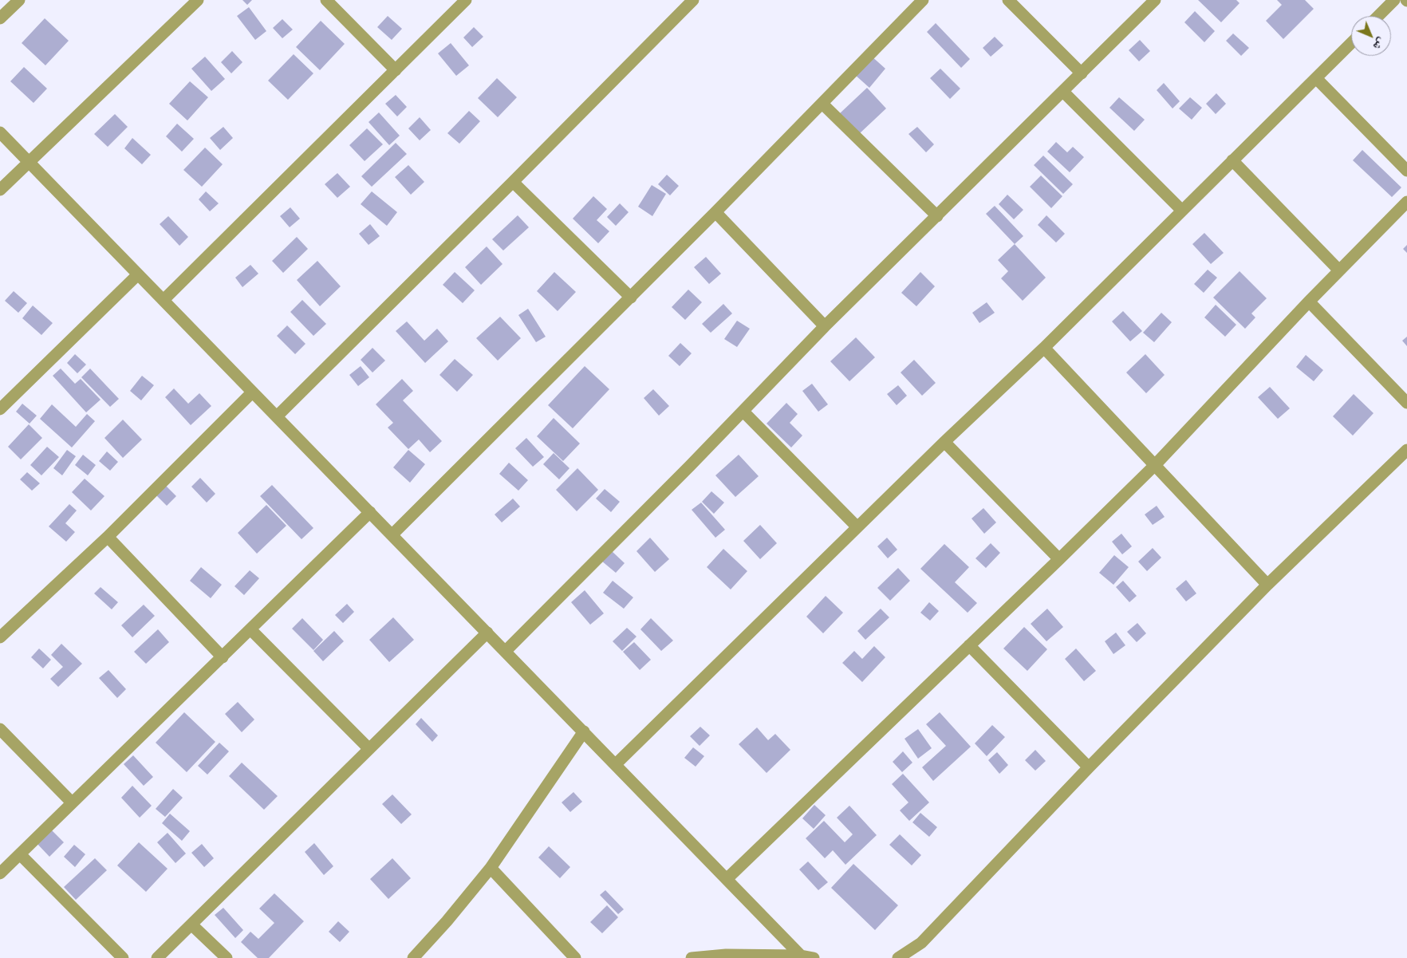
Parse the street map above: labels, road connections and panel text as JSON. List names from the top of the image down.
{
  "north": "bottom right"
}
